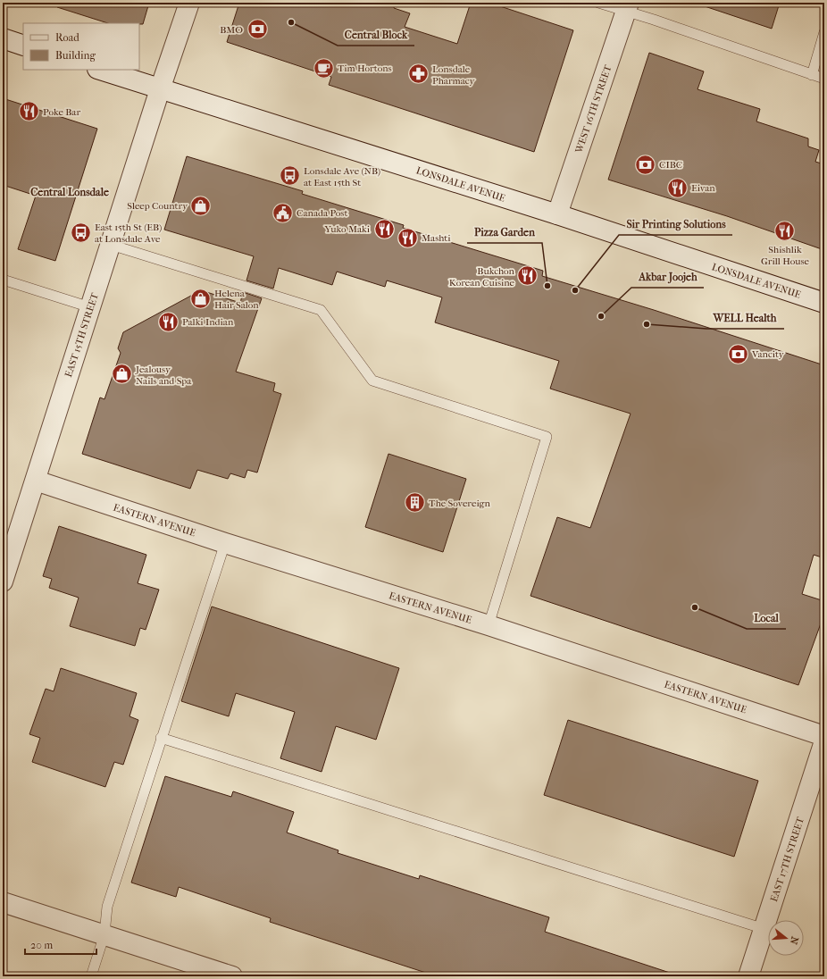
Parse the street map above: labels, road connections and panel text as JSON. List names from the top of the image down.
{
  "streets": {
    "street": [
      "WEST 16TH STREET",
      "LONSDALE AVENUE",
      "EAST 15TH STREET",
      "EASTERN AVENUE",
      "EAST 17TH STREET"
    ]
  },
  "crossings": [
    ["WEST 16TH STREET", "LONSDALE AVENUE"],
    ["LONSDALE AVENUE", "EAST 15TH STREET"],
    ["EAST 15TH STREET", "EASTERN AVENUE"]
  ],
  "districts": ["Central Lonsdale"],
  "places": {
    "other": [
      "Central Block",
      "Pizza Garden",
      "Sir Printing Solutions",
      "Akbar Joojeh",
      "WELL Health",
      "Local"
    ],
    "bank": ["BMO", "CIBC", "Vancity"],
    "cafe": ["Tim Hortons"],
    "pharmacy": ["Lonsdale Pharmacy"],
    "restaurant": [
      "Poke Bar",
      "Eivan",
      "Yuko Maki",
      "Shishlik Grill House",
      "Mashti",
      "Bukchon Korean Cuisine",
      "Palki Indian"
    ],
    "bus stop": ["Lonsdale Ave (NB) at East 15th St", "East 15th St (EB) at Lonsdale Ave"],
    "shop": ["Sleep Country", "Helena Hair Salon", "Jealousy Nails and Spa"],
    "public building": ["Canada Post"],
    "building": ["The Sovereign"]
  },
  "legend": ["Road", "Building"],
  "scale_bar": "20 m",
  "north": "right"
}
